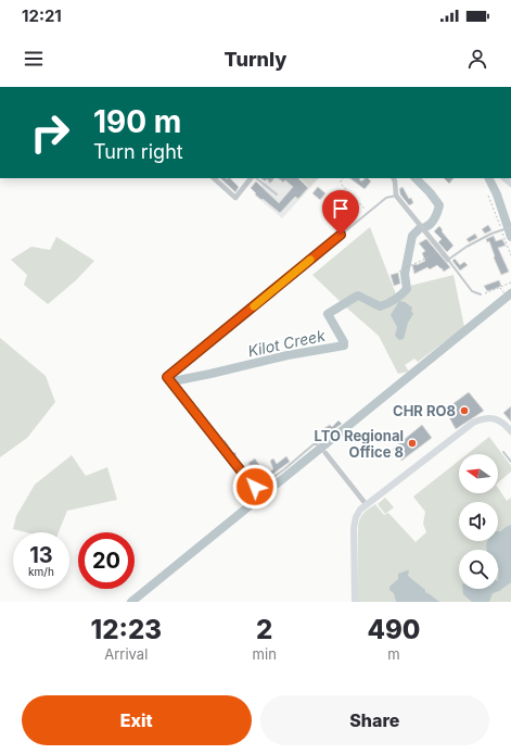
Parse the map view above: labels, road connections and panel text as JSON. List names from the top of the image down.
{
  "water": ["Kilot Creek"],
  "places": ["CHR RO8", "LTO Regional Office 8"],
  "north": "left",
  "page": {
    "status": "12:21",
    "header": "Turnly",
    "turn": ["190 m", "Turn right"],
    "speed": "13 km/h",
    "limit": "20",
    "eta": [
      "12:23",
      "Arrival",
      "2",
      "min",
      "490",
      "m"
    ],
    "buttons": ["Exit", "Share"]
  }
}
